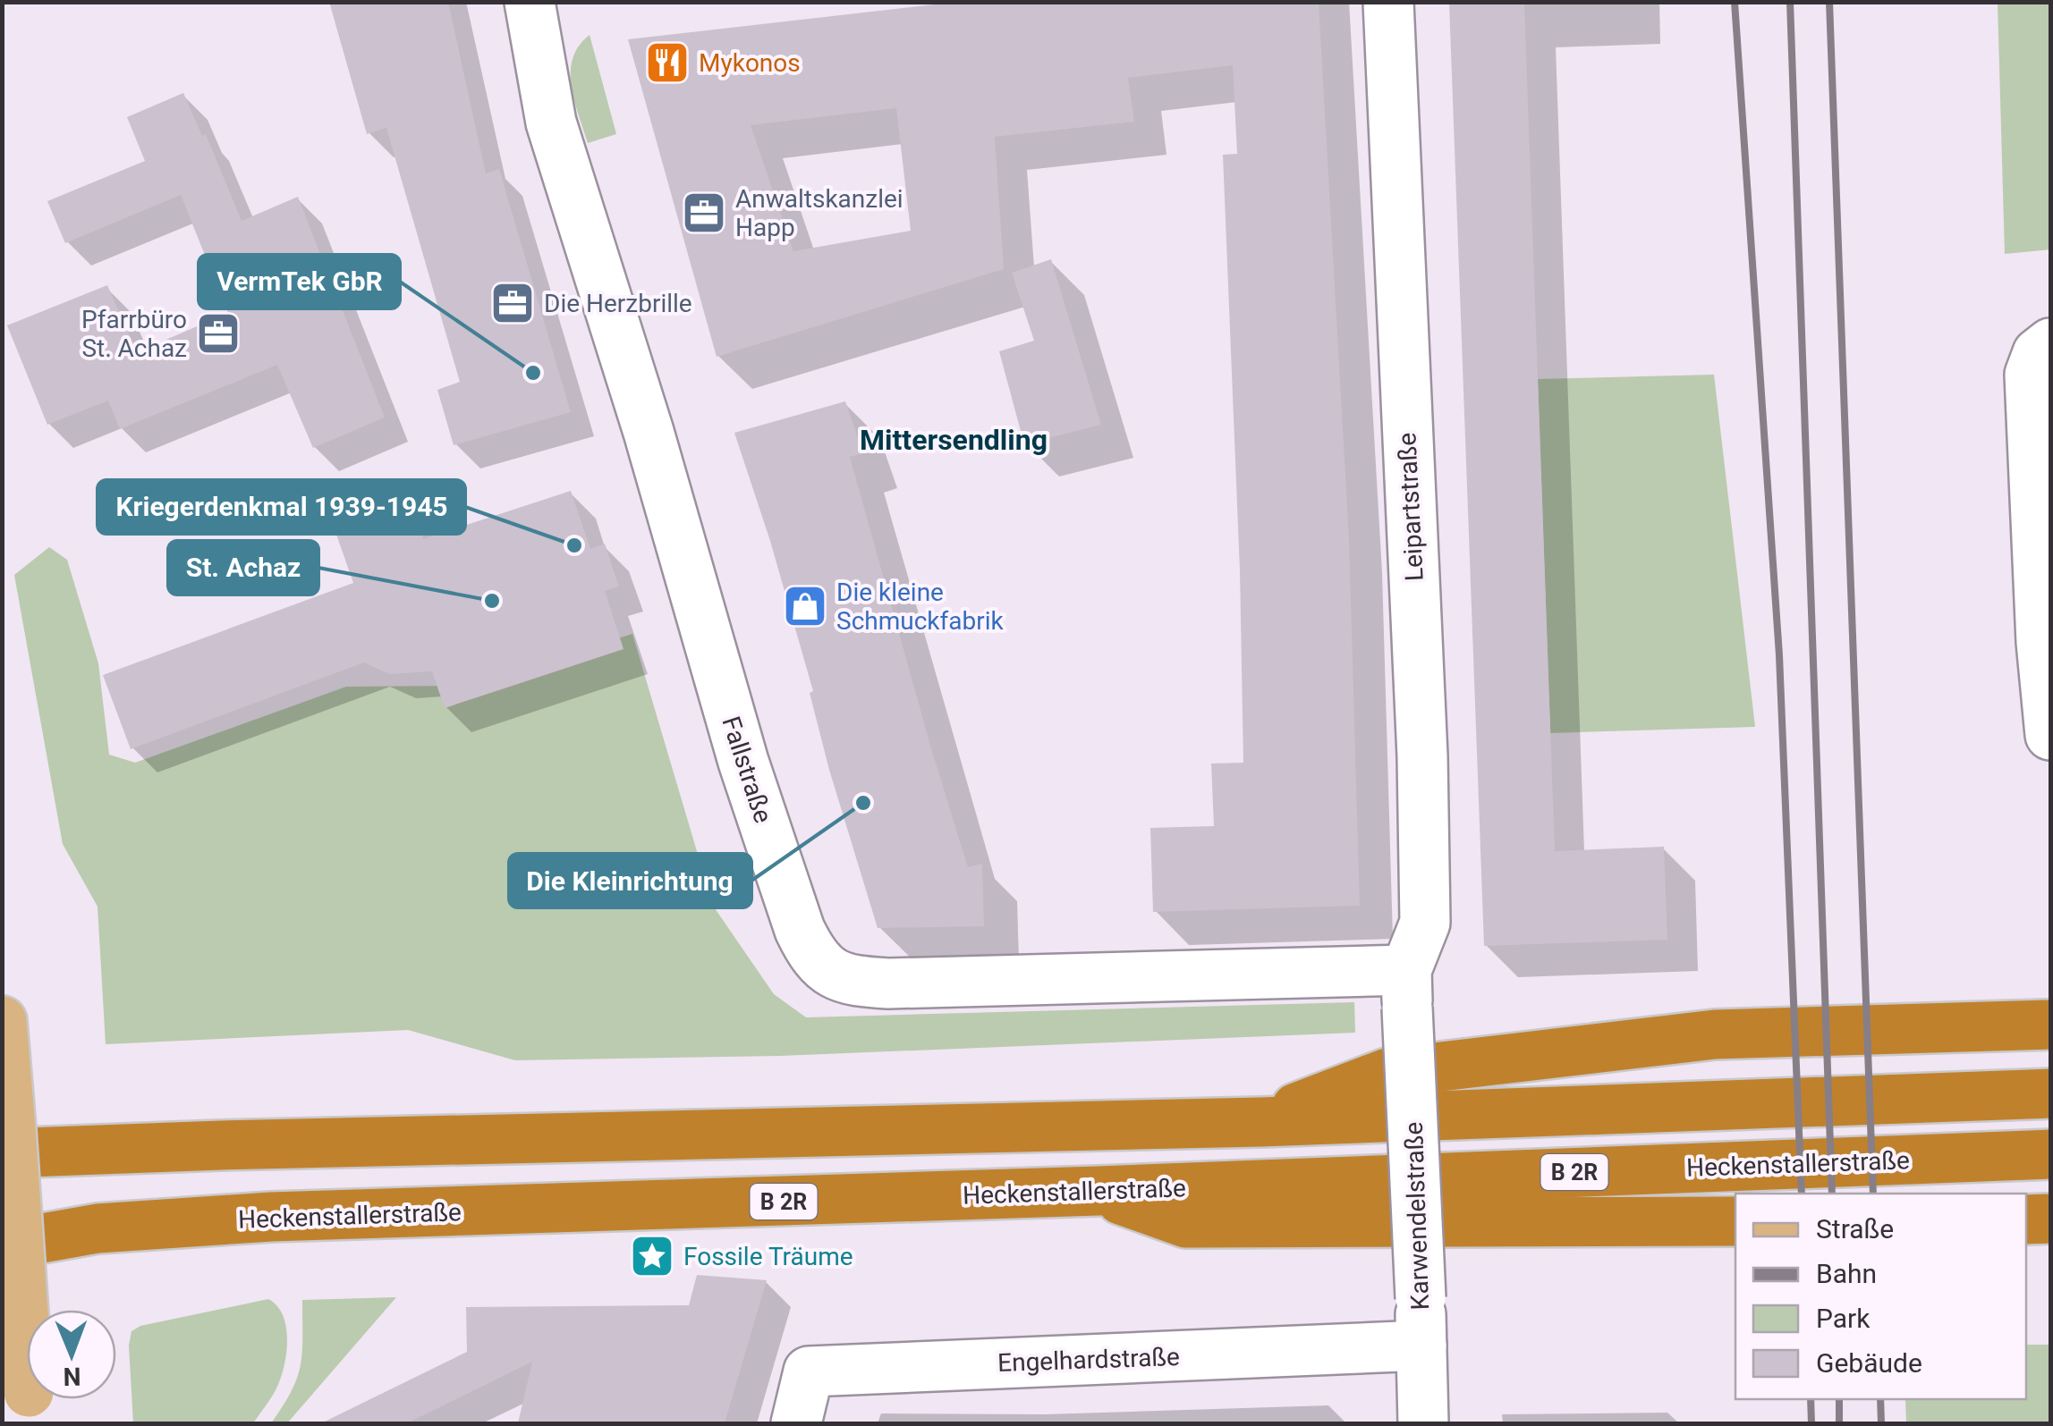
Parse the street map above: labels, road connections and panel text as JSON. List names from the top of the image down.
{
  "streets": {
    "highway": ["Heckenstallerstraße", "B 2R"],
    "street": [
      "Leipartstraße",
      "Fallstraße",
      "Karwendelstraße",
      "Engelhardstraße"
    ]
  },
  "crossings": [
    ["Leipartstraße", "Fallstraße"],
    ["Leipartstraße", "Karwendelstraße"],
    ["Fallstraße", "Karwendelstraße"],
    ["Karwendelstraße", "Engelhardstraße"]
  ],
  "districts": ["Mittersendling"],
  "places": {
    "restaurant": ["Mykonos"],
    "office": ["Anwaltskanzlei Happ", "Die Herzbrille", "Pfarrbüro St. Achaz"],
    "other": [
      "VermTek GbR",
      "Kriegerdenkmal 1939-1945",
      "St. Achaz",
      "Die Kleinrichtung"
    ],
    "shop": ["Die kleine Schmuckfabrik"],
    "place": ["Fossile Träume"]
  },
  "legend": [
    "Straße",
    "Bahn",
    "Park",
    "Gebäude"
  ],
  "north": "bottom"
}
